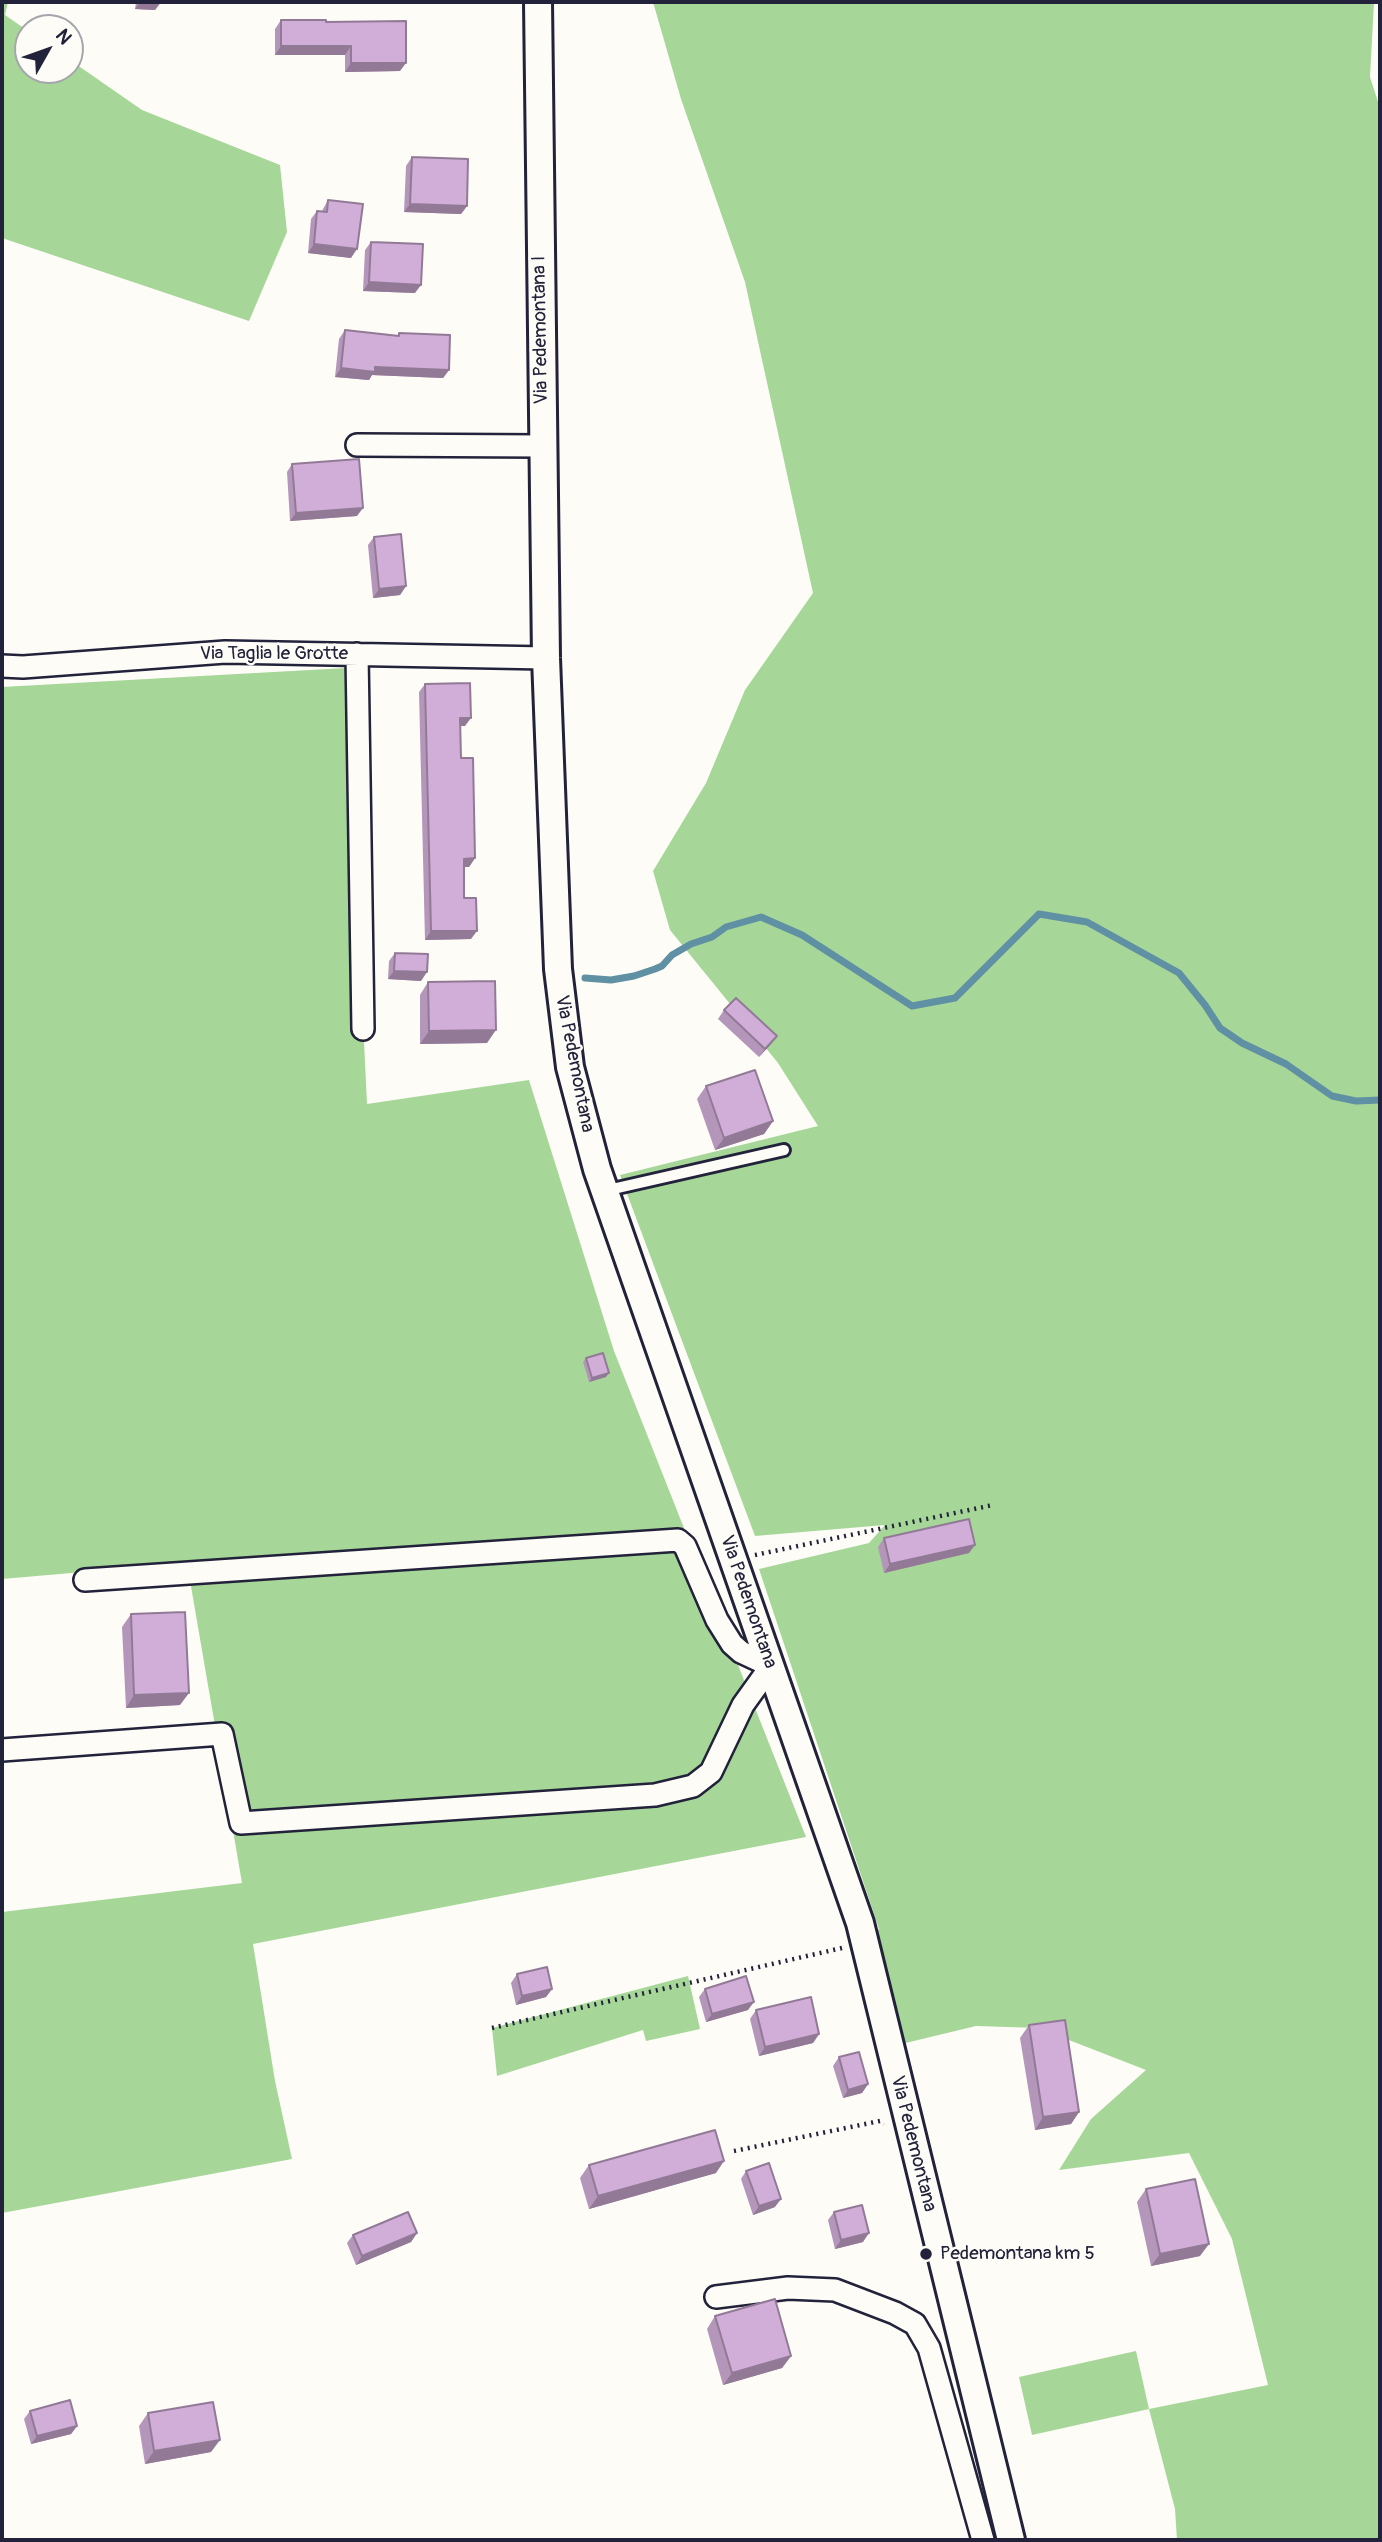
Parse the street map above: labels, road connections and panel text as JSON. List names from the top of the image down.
{
  "streets": {
    "street": ["Via Pedemontana I", "Via Taglia le Grotte", "Via Pedemontana"]
  },
  "crossings": [
    ["Via Pedemontana I", "Via Taglia le Grotte"],
    ["Via Pedemontana I", "Via Pedemontana"],
    ["Via Taglia le Grotte", "Via Pedemontana"]
  ],
  "places": ["Pedemontana km 5"],
  "north": "top right"
}
